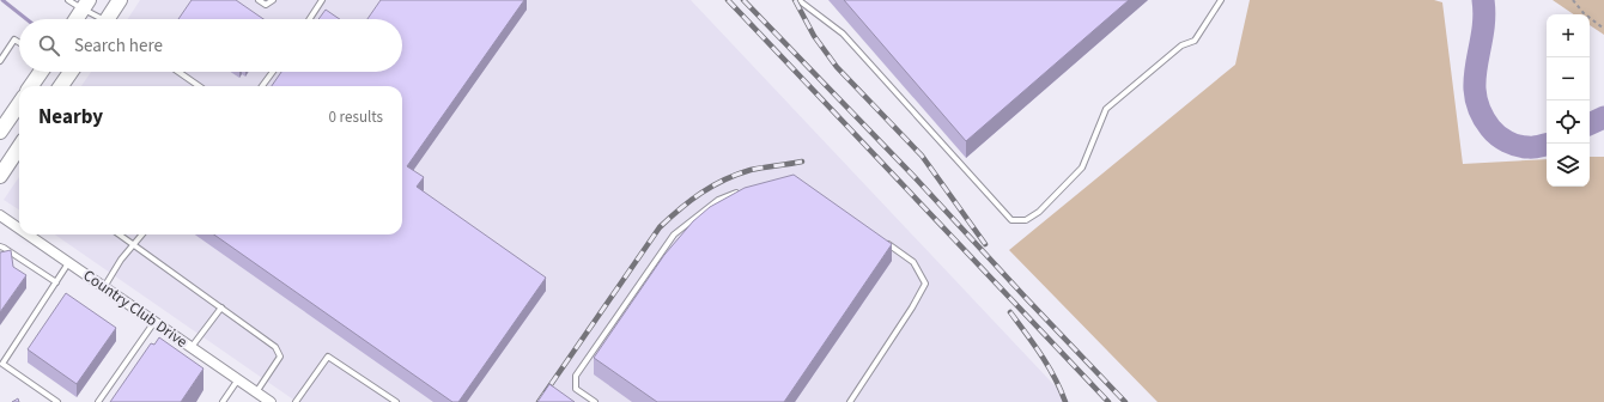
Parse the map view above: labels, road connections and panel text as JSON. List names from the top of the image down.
{
  "streets": {
    "street": ["Country Club Drive"]
  },
  "page": {
    "map_buttons": ["+", "−"],
    "search": "Search here",
    "heading": ["Nearby", "0 results"]
  }
}
